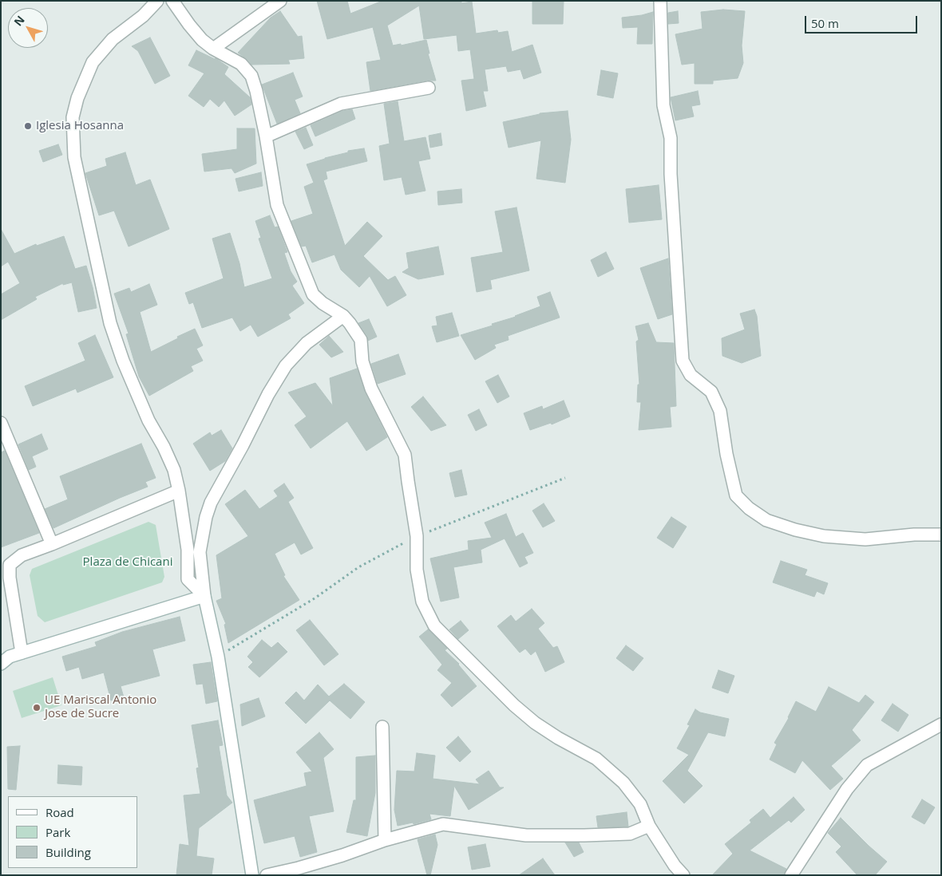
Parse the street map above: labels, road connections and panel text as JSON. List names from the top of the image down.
{
  "parks": ["Plaza de Chicani"],
  "places": ["Iglesia Hosanna", "UE Mariscal Antonio Jose de Sucre"],
  "legend": ["Road", "Park", "Building"],
  "scale_bar": "50 m",
  "north": "top left"
}
